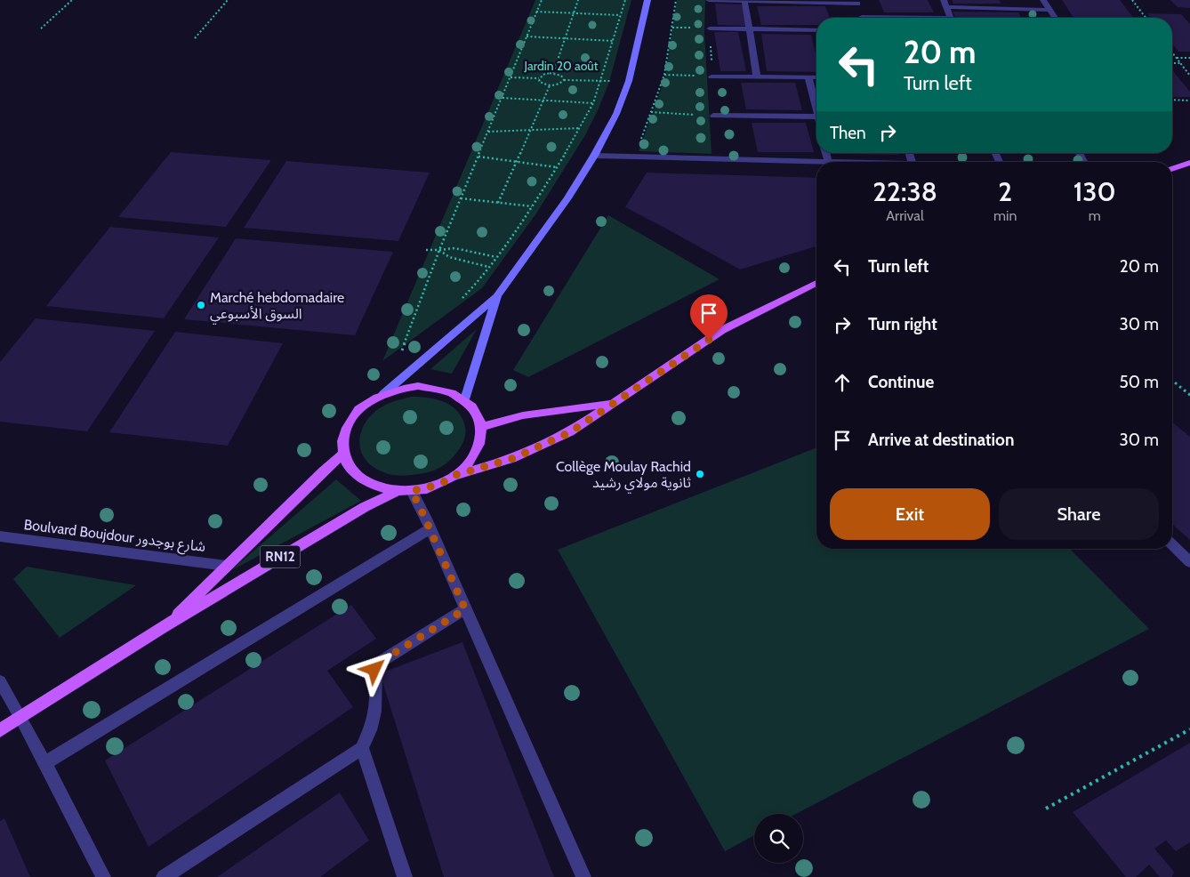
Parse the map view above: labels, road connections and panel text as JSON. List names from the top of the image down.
{
  "streets": {
    "main road": ["RN12"],
    "street": ["Boulvard Boujdour شارع بوجدور"]
  },
  "crossings": [
    ["Boulvard Boujdour شارع بوجدور", "RN12"]
  ],
  "parks": ["Jardin 20 août"],
  "places": ["Marché hebdomadaire السوق الأسبوعي", "Collège Moulay Rachid ثانوية مولاي رشيد"],
  "page": {
    "turn": ["20 m", "Turn left"],
    "then": "Then",
    "eta": [
      "22:38",
      "Arrival",
      "2",
      "min",
      "130",
      "m"
    ],
    "list": [
      {
        "name": "Turn left",
        "value": "20 m"
      },
      {
        "name": "Turn right",
        "value": "30 m"
      },
      {
        "name": "Continue",
        "value": "50 m"
      },
      {
        "name": "Arrive at destination",
        "value": "30 m"
      }
    ],
    "buttons": ["Exit", "Share"]
  }
}
